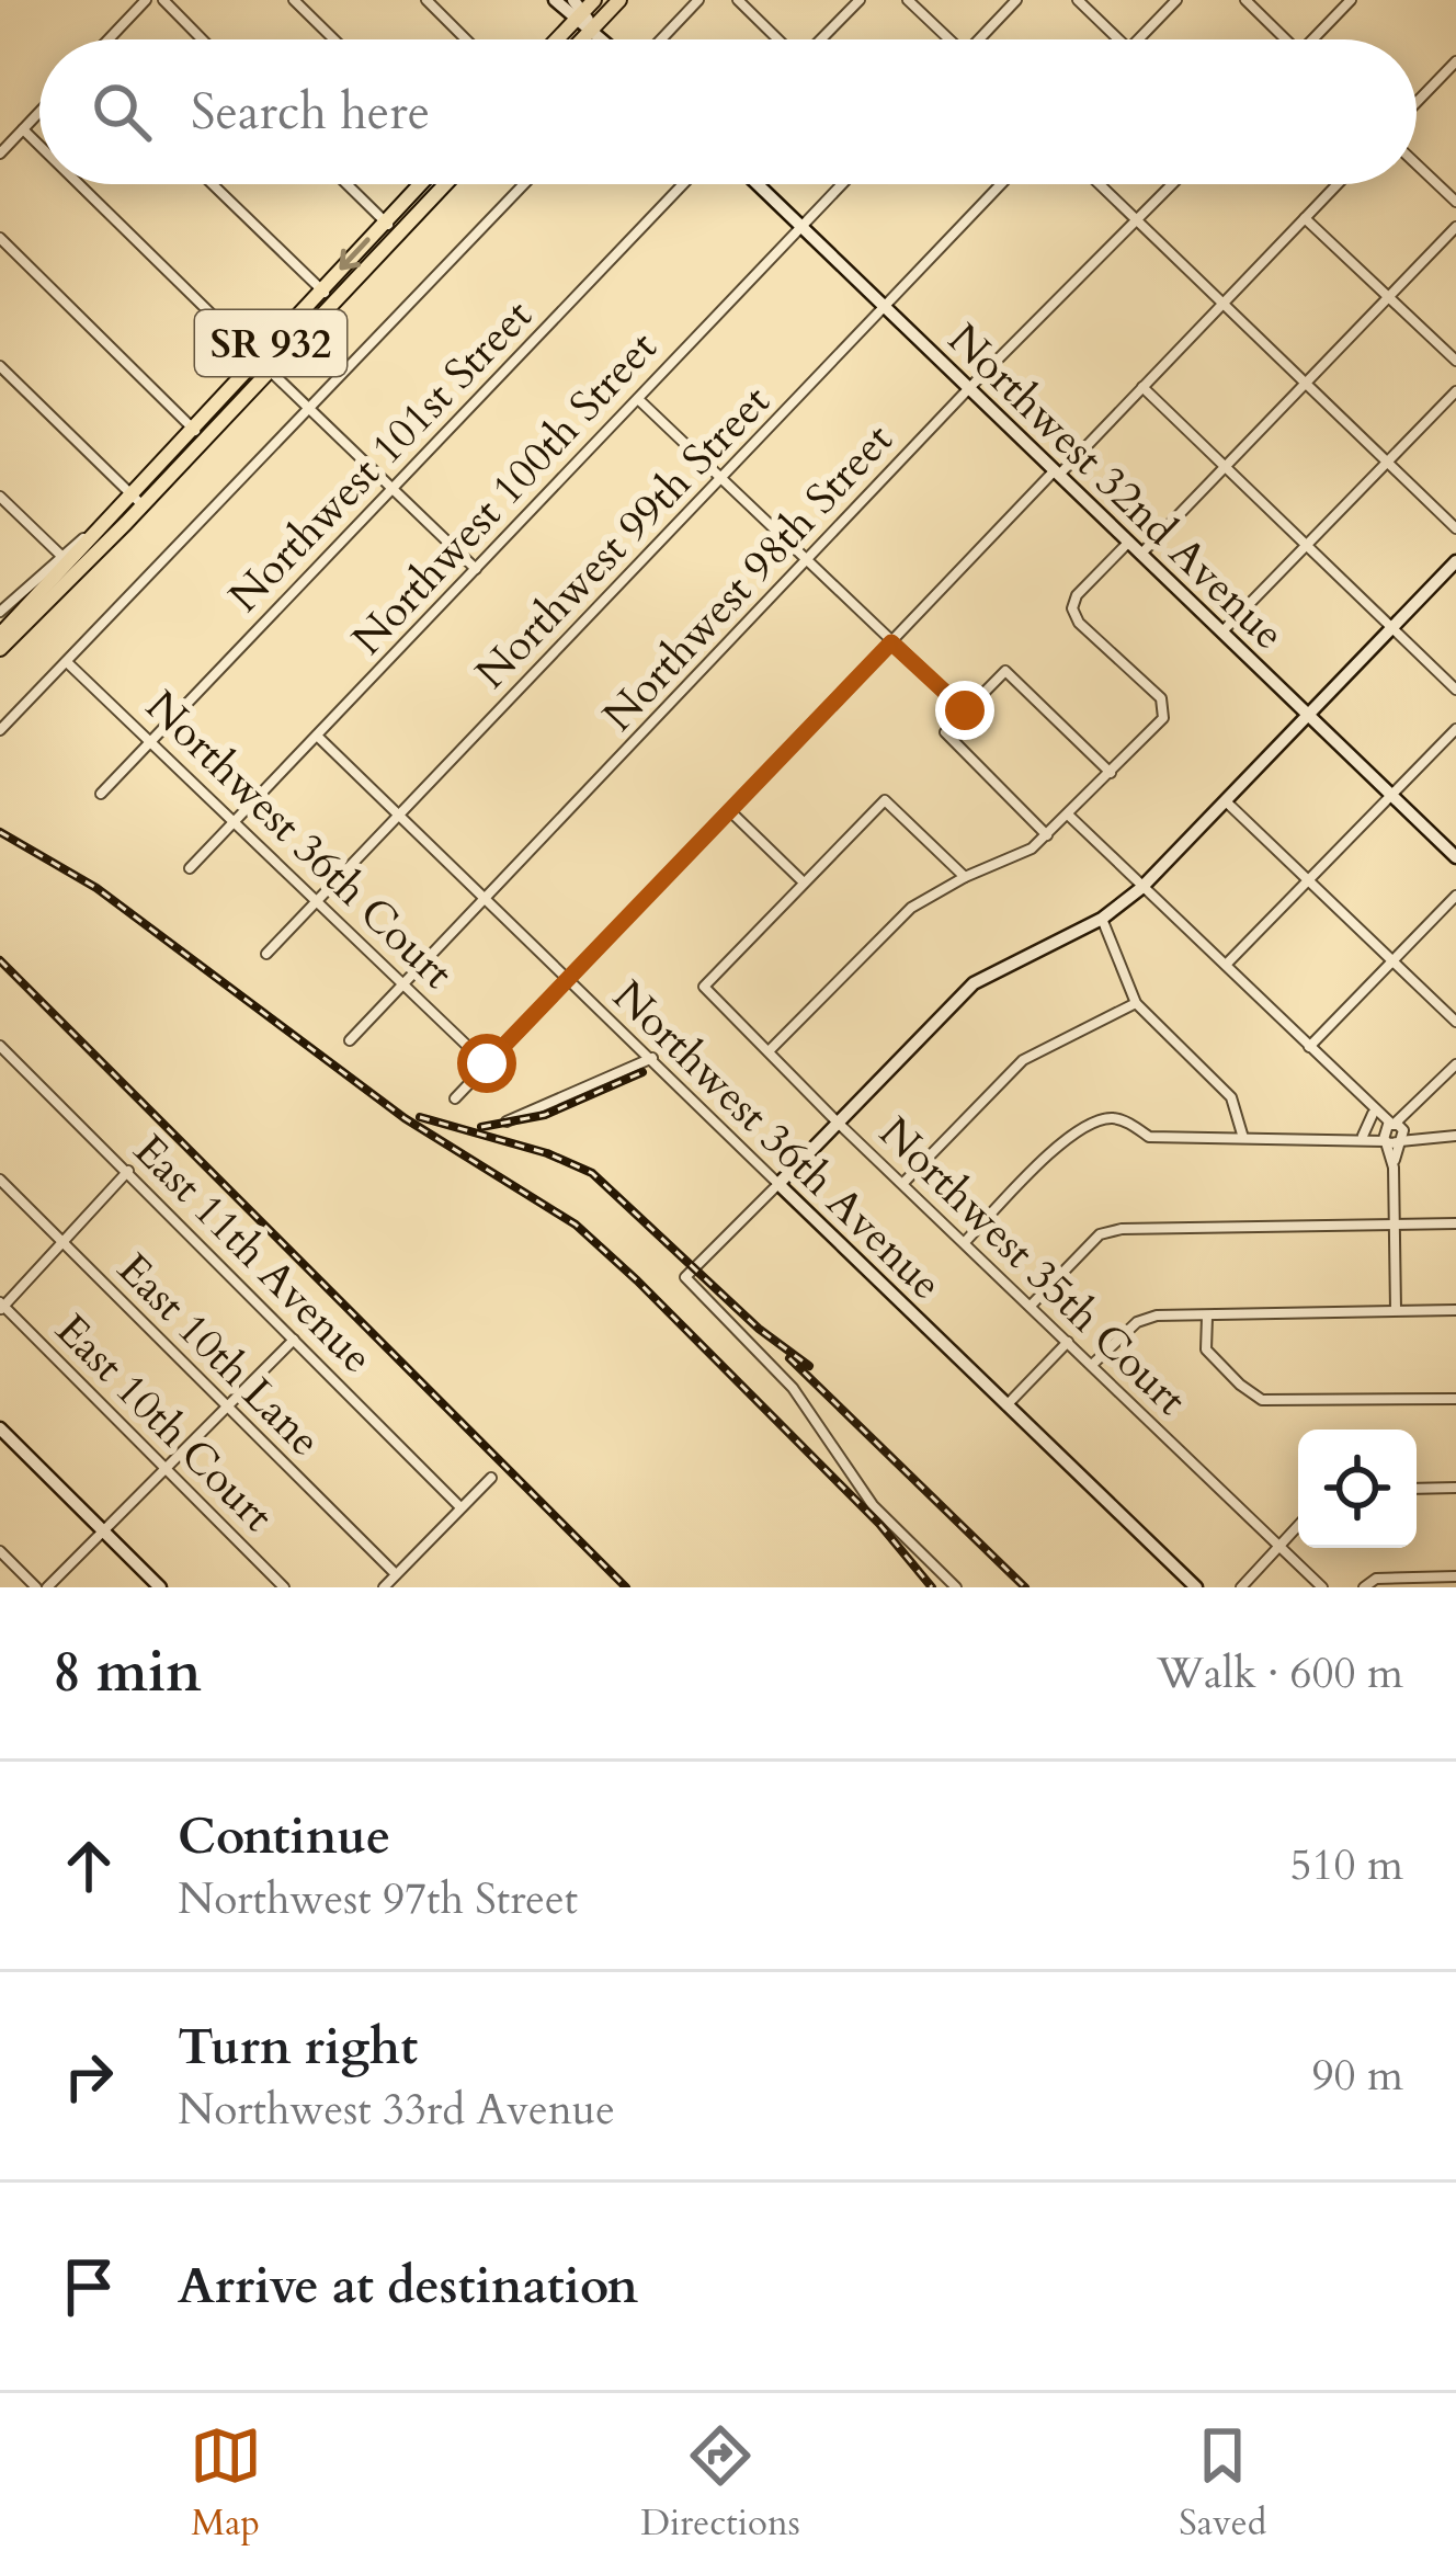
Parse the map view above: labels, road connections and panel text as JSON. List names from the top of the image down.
{
  "streets": {
    "main road": ["SR 932"],
    "street": [
      "Northwest 101st Street",
      "Northwest 32nd Avenue",
      "Northwest 100th Street",
      "Northwest 99th Street",
      "Northwest 98th Street",
      "Northwest 36th Court",
      "Northwest 36th Avenue",
      "East 11th Avenue",
      "Northwest 35th Court",
      "East 10th Lane",
      "East 10th Court"
    ]
  },
  "crossings": [
    ["Northwest 101st Street", "Northwest 36th Court"],
    ["Northwest 32nd Avenue", "Northwest 100th Street"],
    ["Northwest 32nd Avenue", "Northwest 99th Street"],
    ["Northwest 32nd Avenue", "Northwest 98th Street"],
    ["Northwest 100th Street", "Northwest 36th Court"],
    ["Northwest 100th Street", "Northwest 36th Avenue"],
    ["Northwest 99th Street", "Northwest 36th Court"],
    ["Northwest 99th Street", "Northwest 36th Avenue"],
    ["Northwest 98th Street", "Northwest 36th Court"],
    ["Northwest 98th Street", "Northwest 36th Avenue"]
  ],
  "page": {
    "search": "Search here",
    "heading": ["8 min", "Walk · 600 m"],
    "list": [
      ["Continue", "Northwest 97th Street", "510 m"],
      ["Turn right", "Northwest 33rd Avenue", "90 m"],
      "Arrive at destination"
    ],
    "nav": ["Map", "Directions", "Saved"]
  }
}
